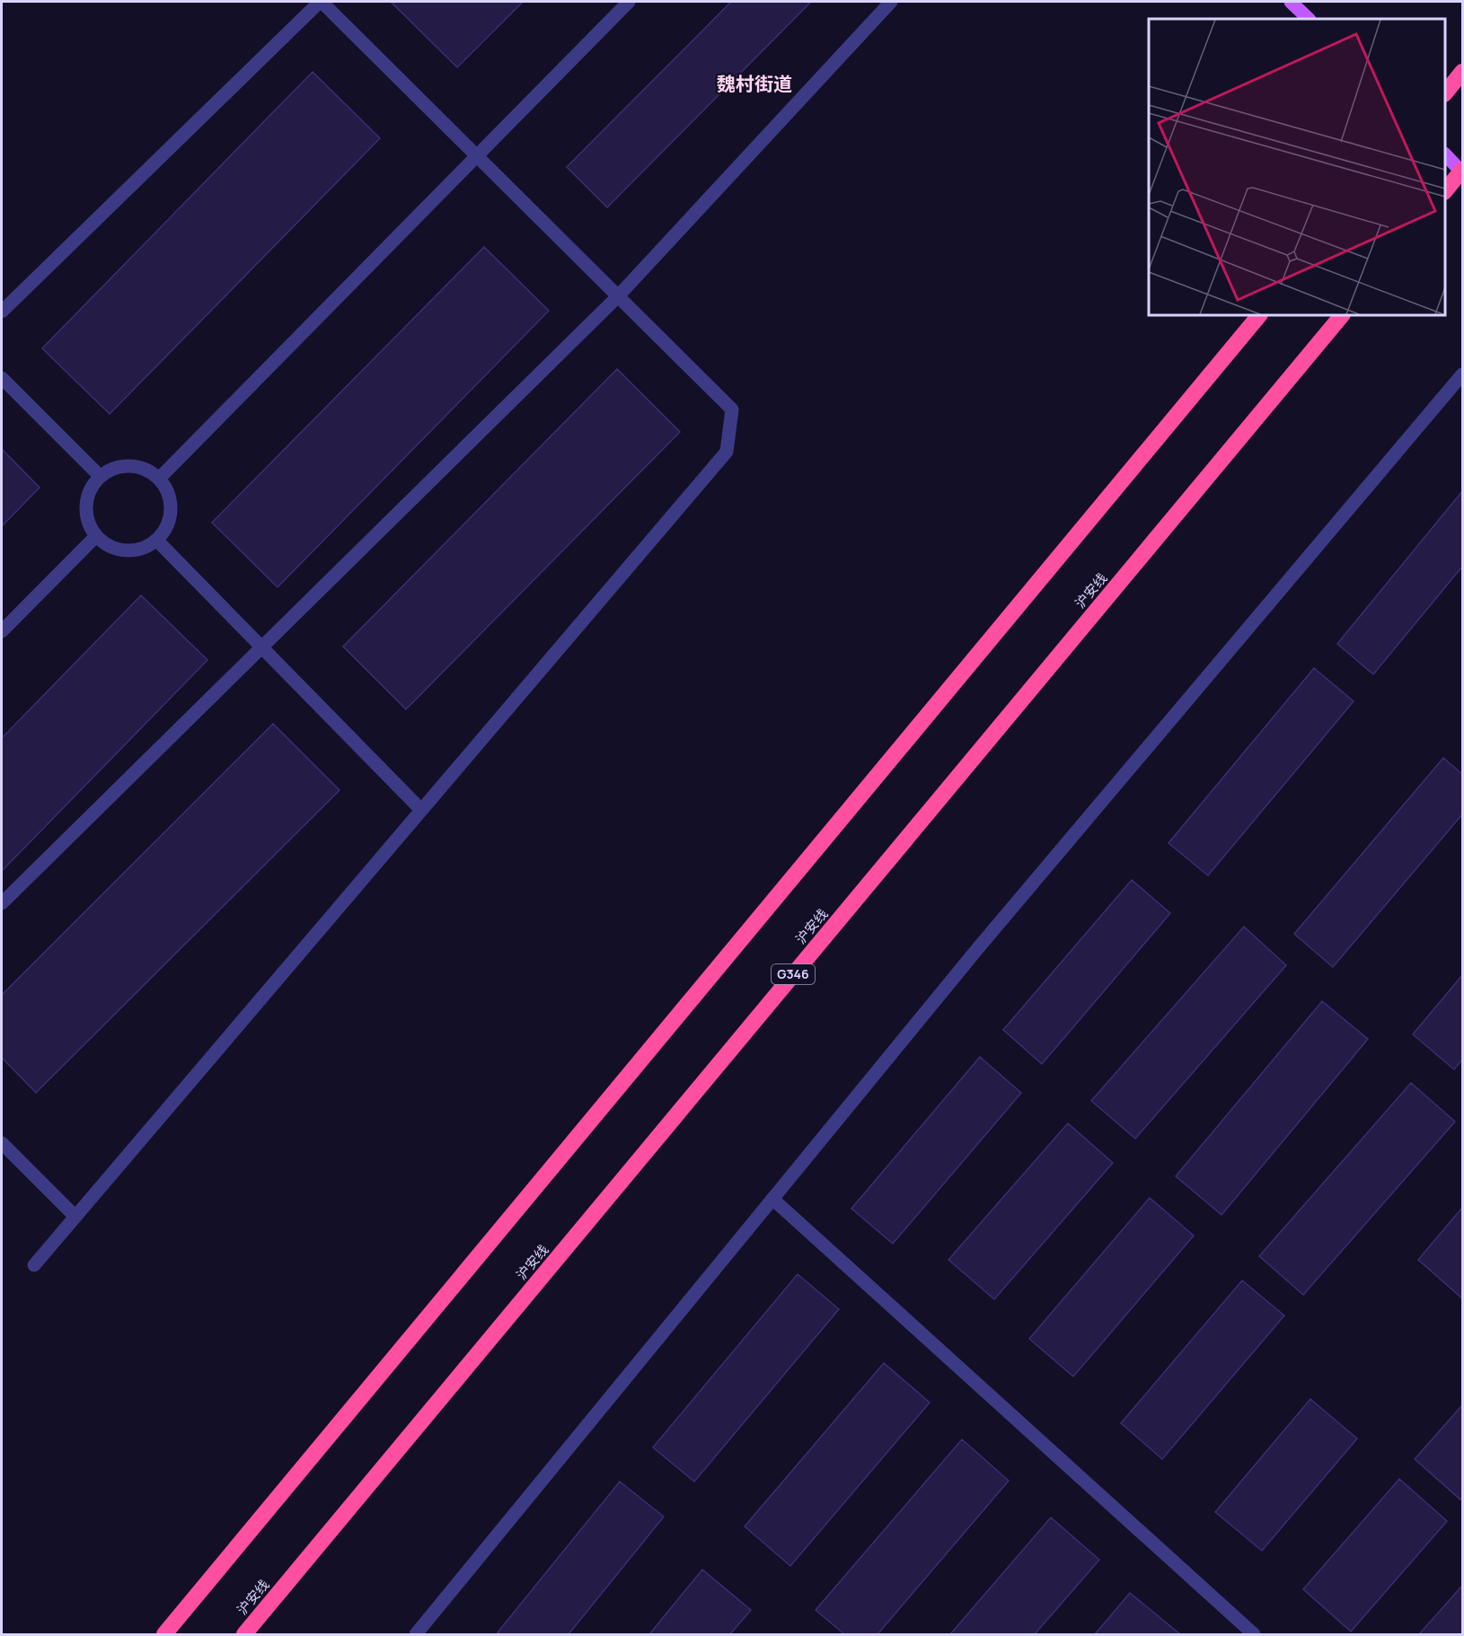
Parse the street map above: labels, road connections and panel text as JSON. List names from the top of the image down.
{
  "streets": {
    "highway": ["沪安线", "G346"]
  },
  "districts": ["魏村街道"]
}
